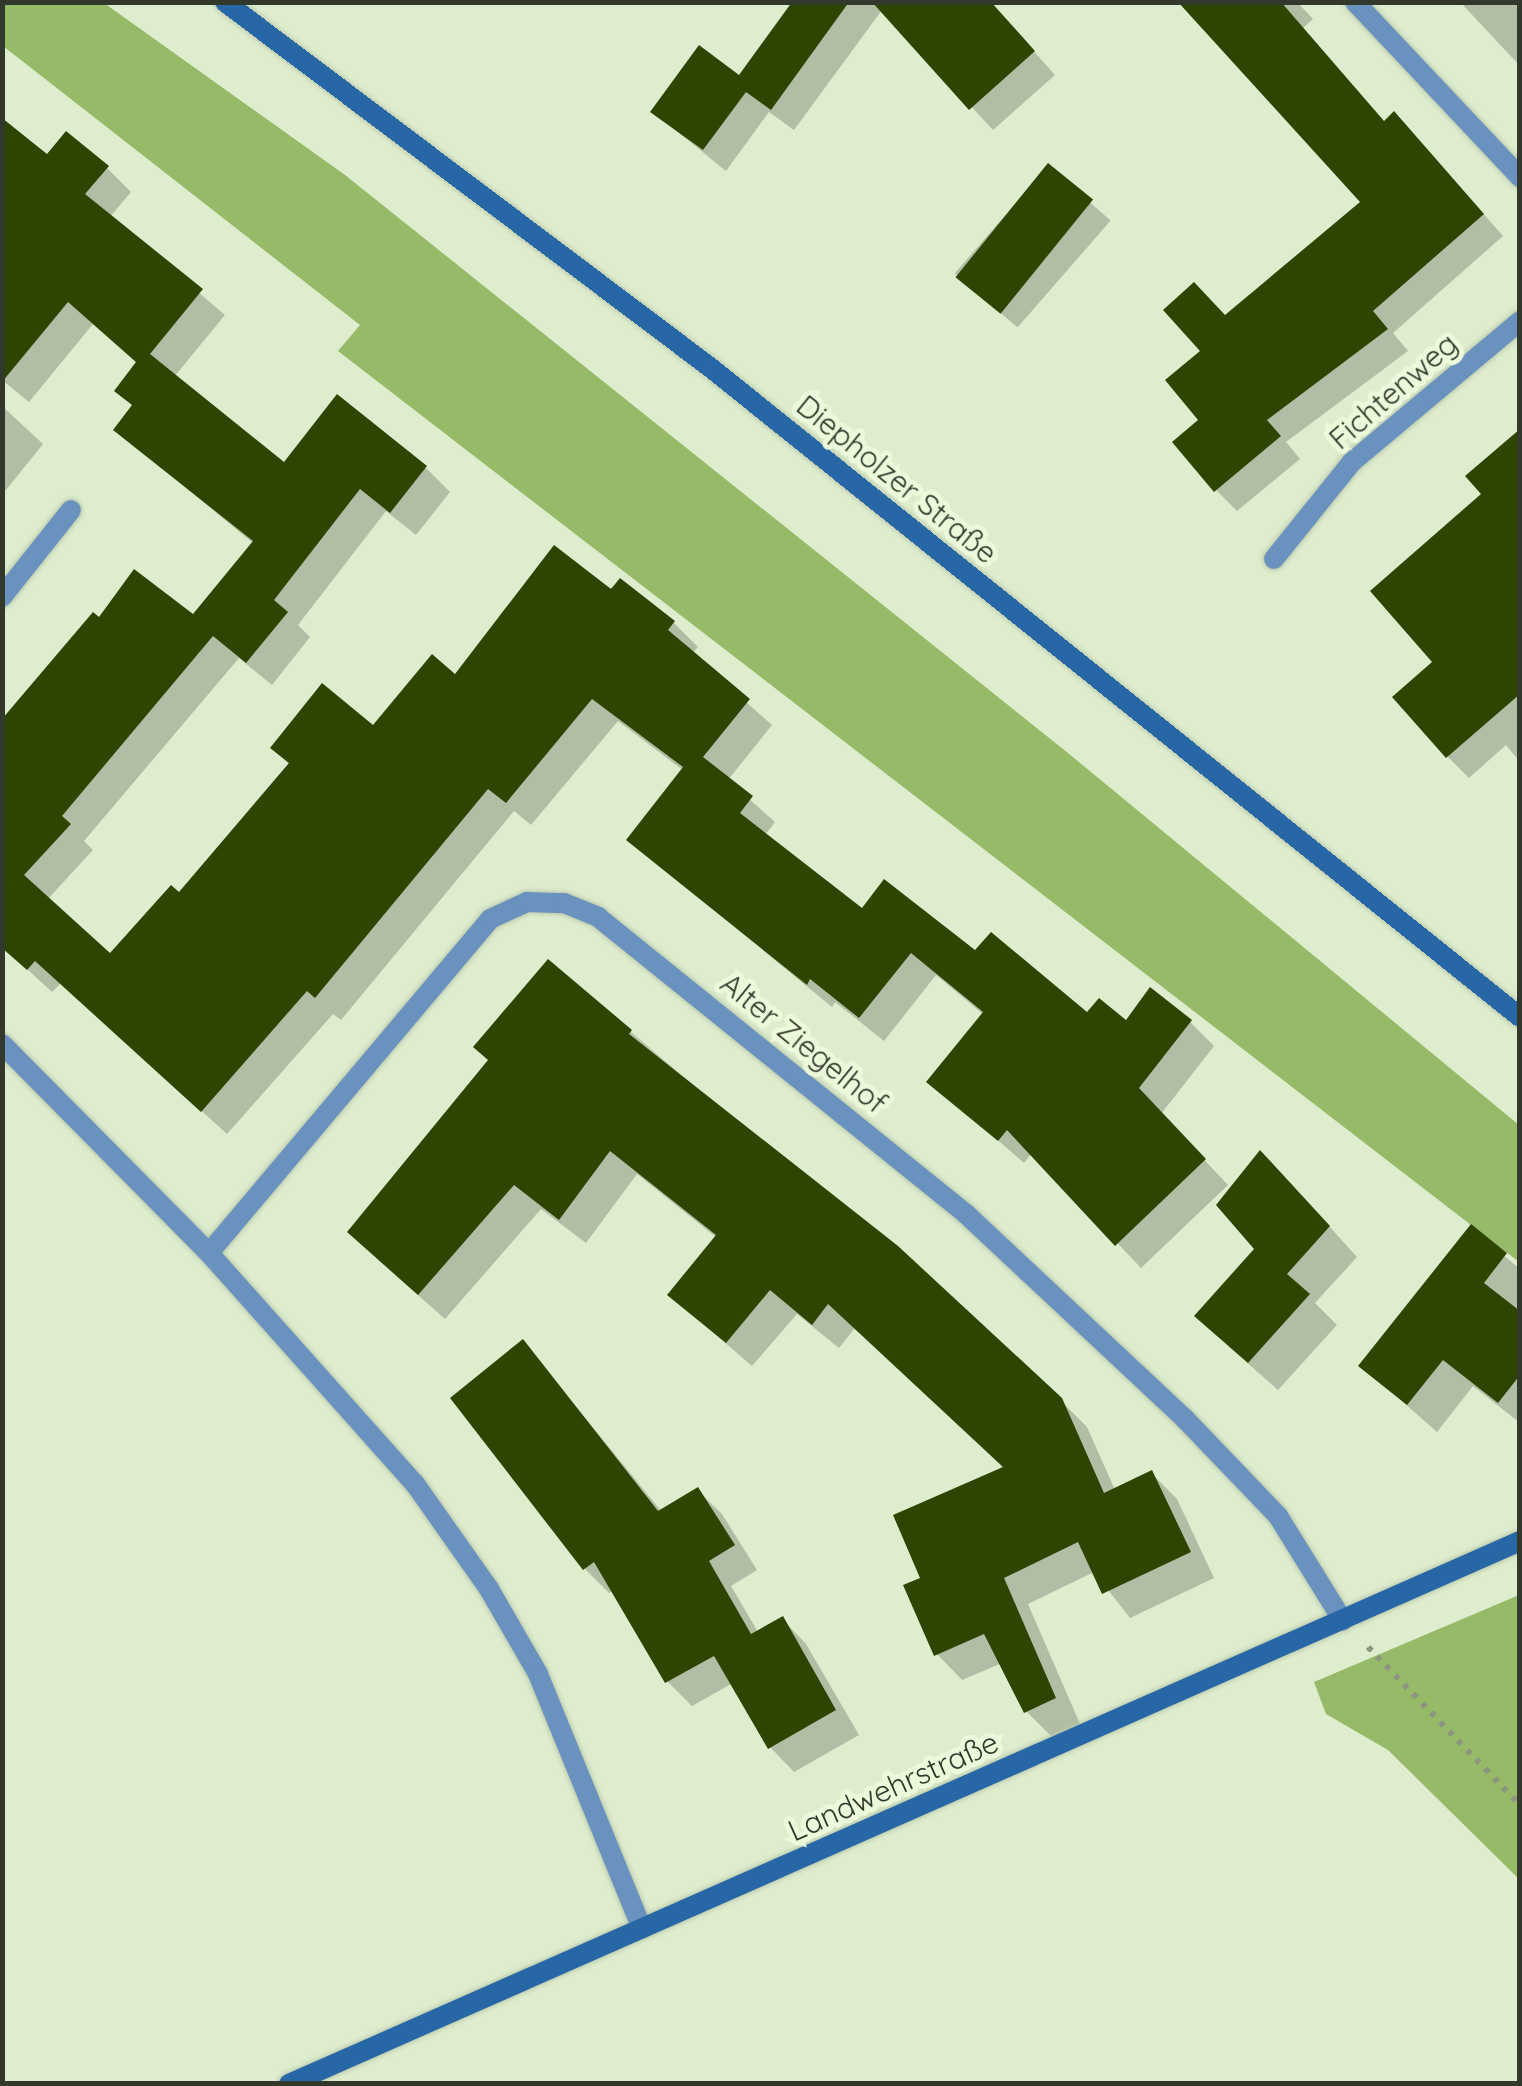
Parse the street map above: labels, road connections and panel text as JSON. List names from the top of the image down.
{
  "streets": {
    "main road": ["Diepholzer Straße", "Landwehrstraße"],
    "street": ["Fichtenweg", "Alter Ziegelhof"]
  },
  "crossings": [
    ["Alter Ziegelhof", "Landwehrstraße"]
  ]
}
